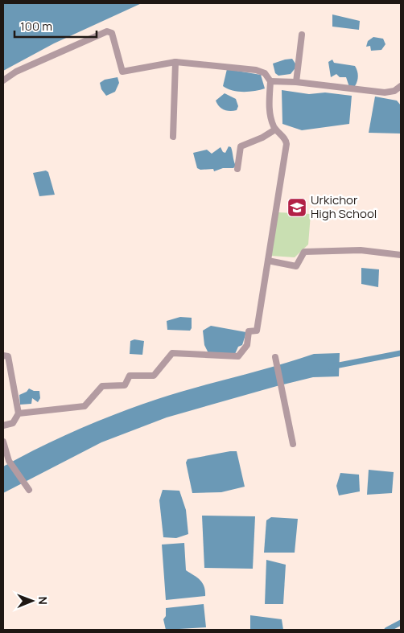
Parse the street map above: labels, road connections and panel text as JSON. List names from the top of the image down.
{
  "places": {
    "school or university": ["Urkichor High School"]
  },
  "scale_bar": "100 m",
  "north": "right"
}
